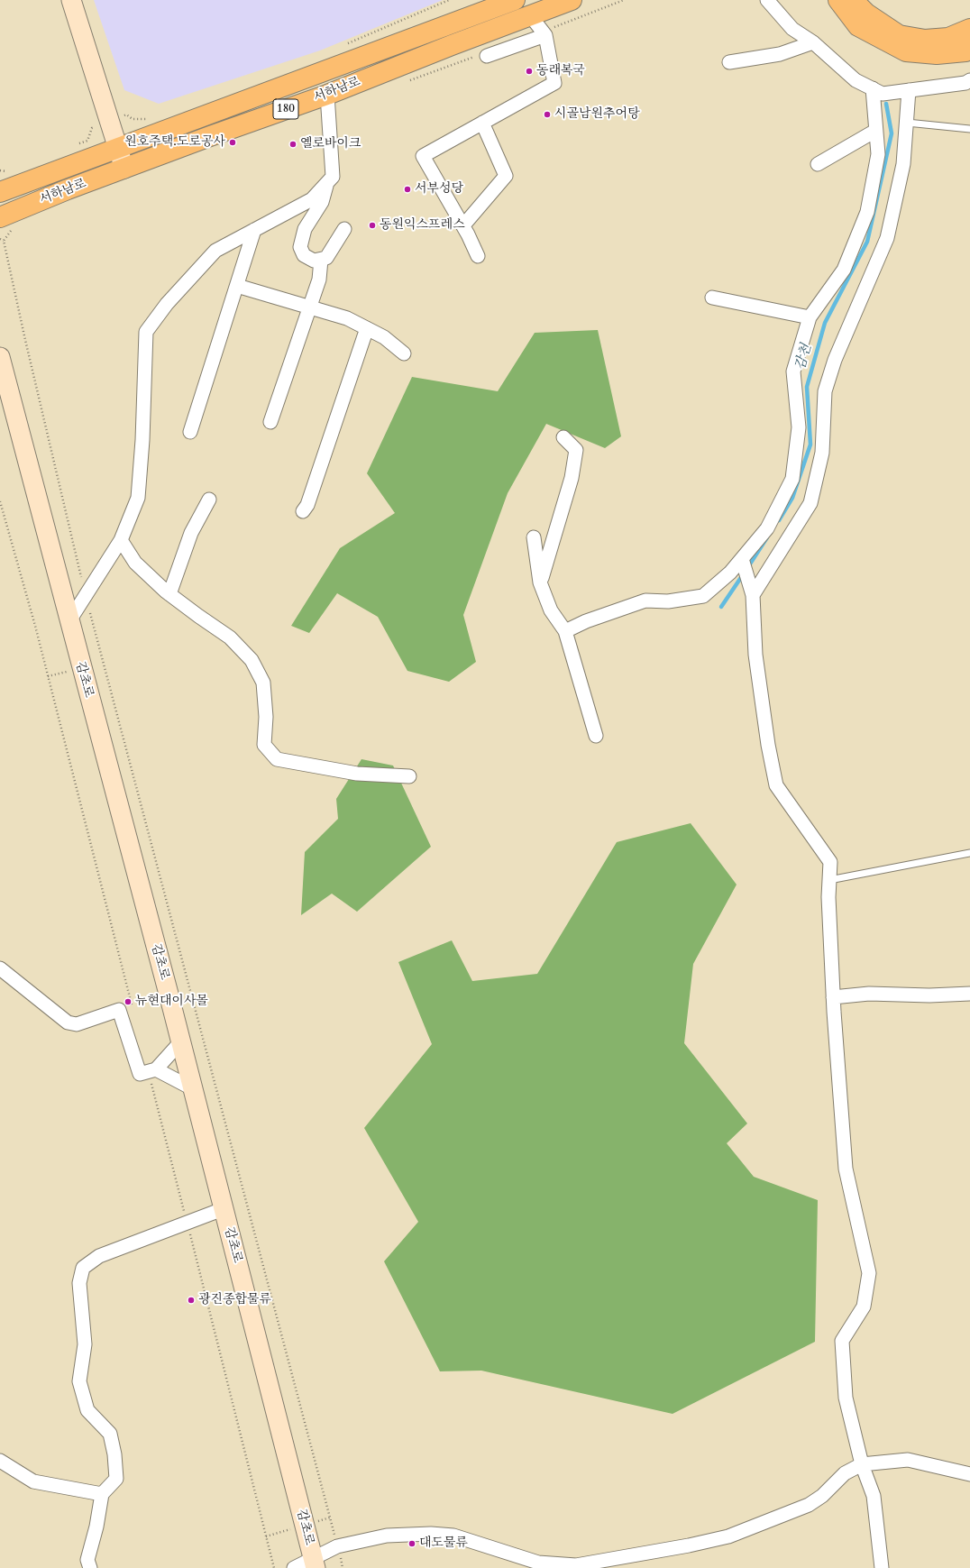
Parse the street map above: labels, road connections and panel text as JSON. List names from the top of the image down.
{
  "streets": {
    "main road": ["서하남로", "180", "감초로"]
  },
  "water": ["감천"],
  "places": [
    "동래복국",
    "시골남원추어탕",
    "원호주택.도로공사",
    "옐로바이크",
    "서부성당",
    "동원익스프레스",
    "뉴현대이사몰",
    "광진종합물류",
    "대도물류"
  ]
}
